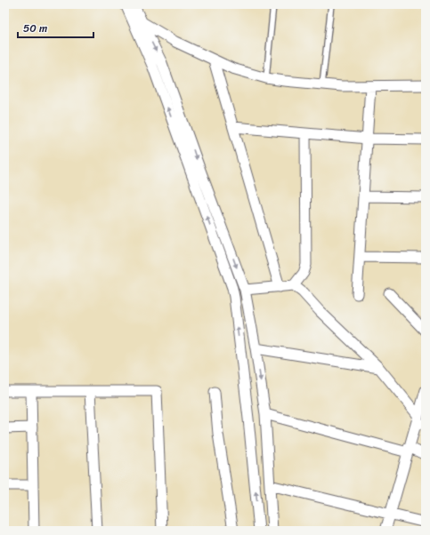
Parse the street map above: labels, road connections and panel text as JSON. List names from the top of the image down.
{
  "scale_bar": "50 m"
}
